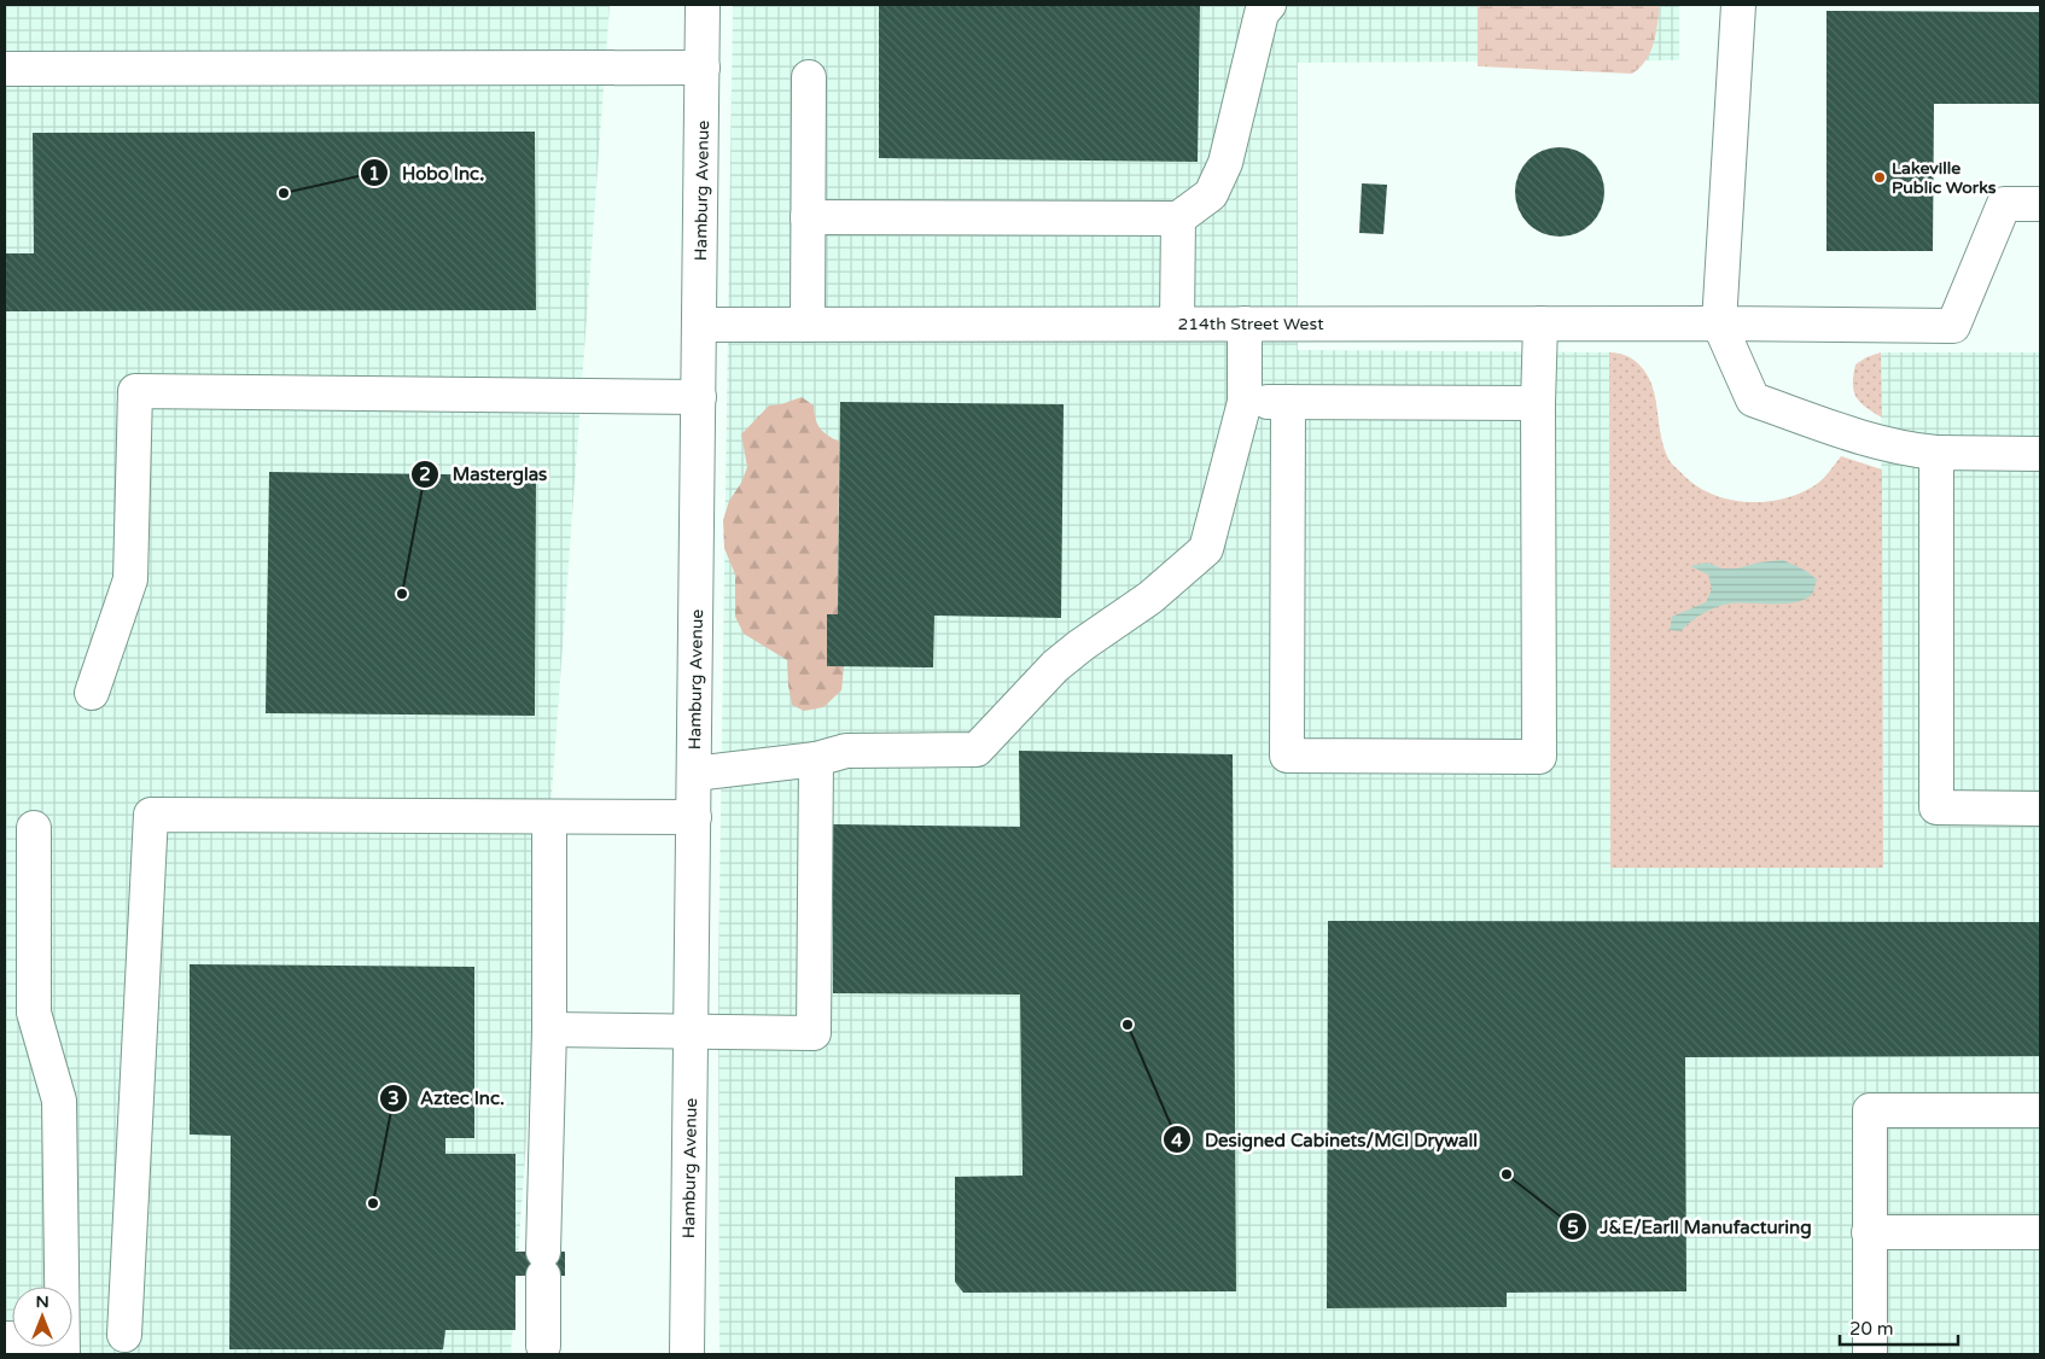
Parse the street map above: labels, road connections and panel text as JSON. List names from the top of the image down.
{
  "streets": {
    "street": ["Hamburg Avenue", "214th Street West"]
  },
  "crossings": [
    ["Hamburg Avenue", "214th Street West"]
  ],
  "places": [
    "Lakeville Public Works",
    "Hobo Inc.",
    "Masterglas",
    "Designed Cabinets/MCI Drywall",
    "J&E/Earll Manufacturing",
    "Aztec Inc."
  ],
  "scale_bar": "20 m",
  "north": "top"
}
